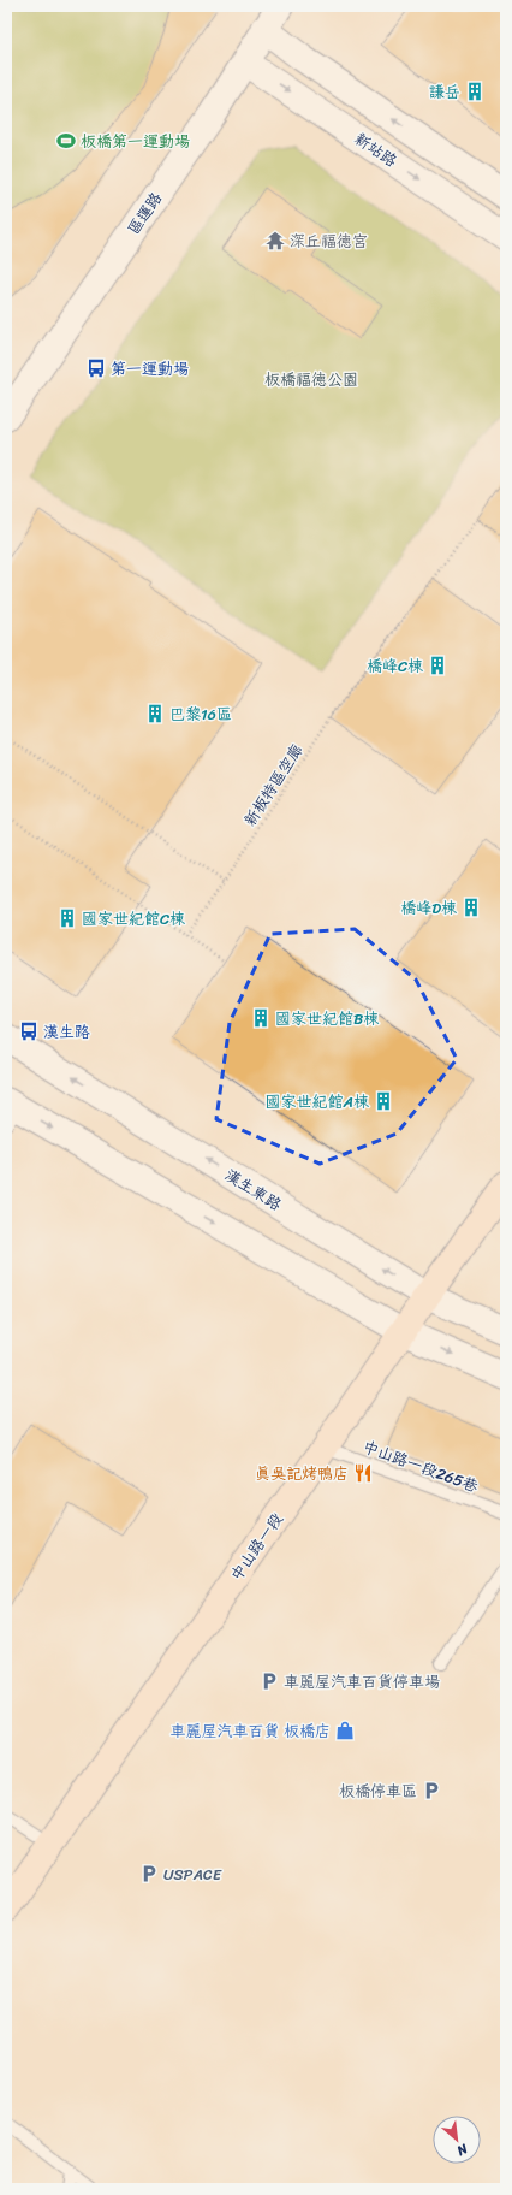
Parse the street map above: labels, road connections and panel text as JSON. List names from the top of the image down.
{
  "streets": {
    "main road": ["中山路一段"],
    "street": ["新站路", "區運路", "漢生東路"],
    "lane": ["中山路一段265巷"],
    "path": ["新板特區空廊"]
  },
  "crossings": [
    ["新站路", "區運路"],
    ["漢生東路", "中山路一段"],
    ["中山路一段265巷", "中山路一段"]
  ],
  "parks": ["板橋福德公園"],
  "places": {
    "building": [
      "謙岳",
      "橋峰C棟",
      "巴黎16區",
      "橋峰D棟",
      "國家世紀館C棟",
      "國家世紀館B棟",
      "國家世紀館A棟"
    ],
    "sports": ["板橋第一運動場"],
    "temple": ["深丘福德宮"],
    "bus stop": ["第一運動場", "漢生路"],
    "restaurant": ["真吳記烤鴨店"],
    "parking": ["車麗屋汽車百貨停車場", "板橋停車區", "USPACE"],
    "shop": ["車麗屋汽車百貨 板橋店"]
  },
  "north": "bottom right"
}
